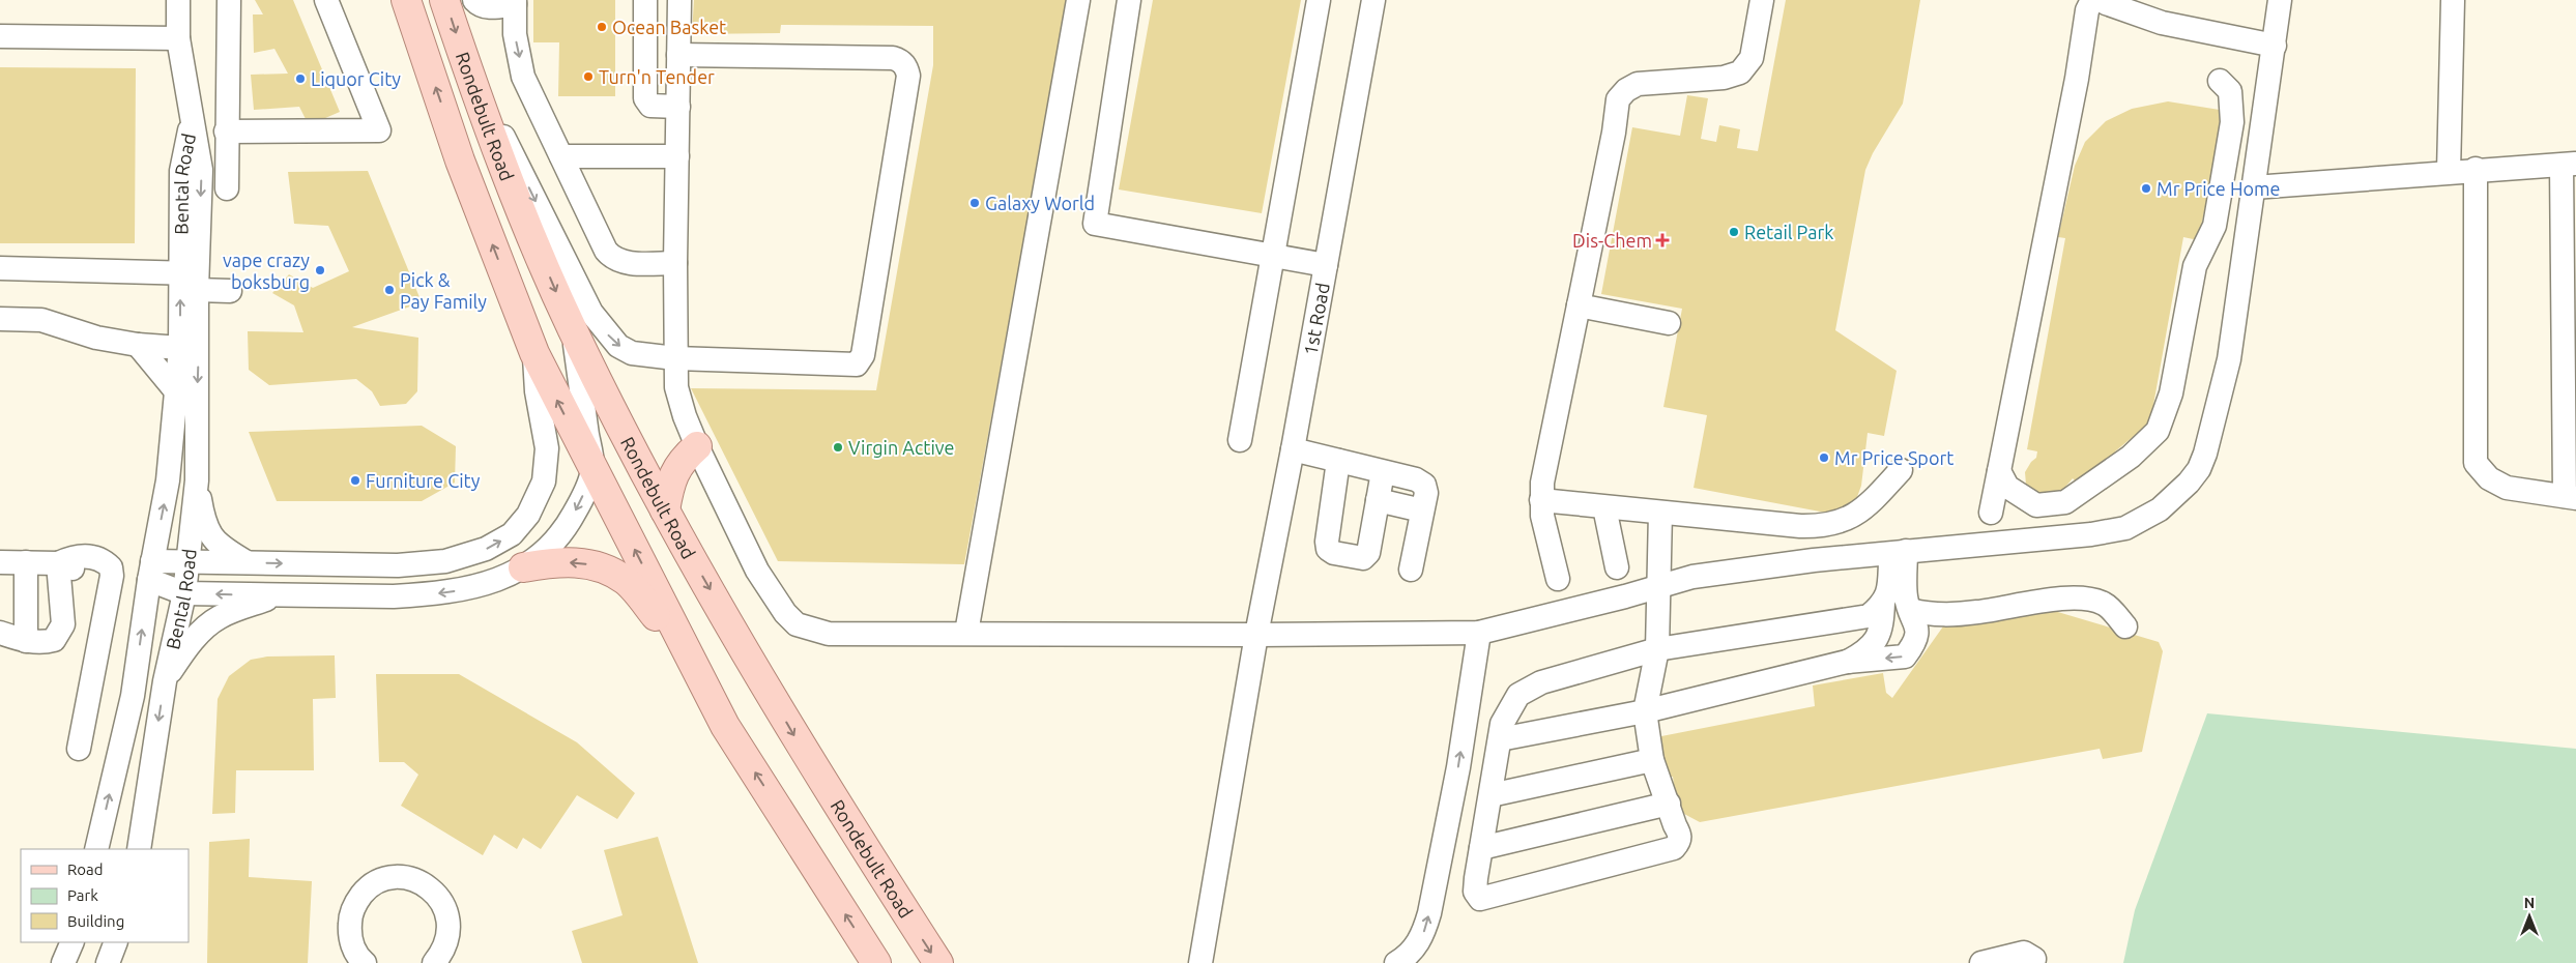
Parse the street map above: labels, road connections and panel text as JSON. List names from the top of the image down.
{
  "streets": {
    "main road": ["Rondebult Road"],
    "street": ["Bental Road", "1st Road"]
  },
  "places": {
    "other": [
      "Ocean Basket",
      "Turn'n Tender",
      "Liquor City",
      "Mr Price Home",
      "Galaxy World",
      "Retail Park",
      "vape crazy boksburg",
      "Pick & Pay Family",
      "Virgin Active",
      "Mr Price Sport",
      "Furniture City"
    ],
    "health": ["Dis-Chem"]
  },
  "legend": ["Road", "Park", "Building"],
  "north": "top"
}
